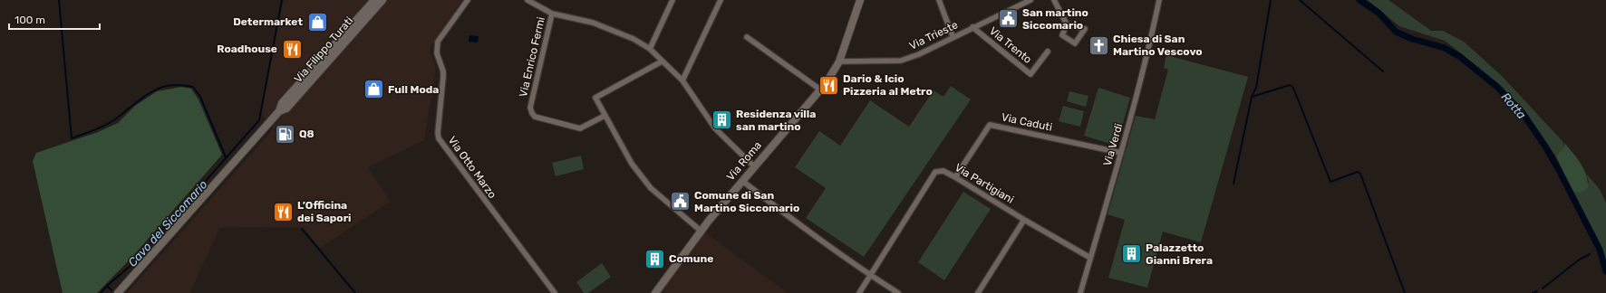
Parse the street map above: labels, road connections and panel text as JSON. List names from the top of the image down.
{
  "streets": {
    "main road": ["Via Filippo Turati", "Via Roma"],
    "street": [
      "Via Trieste",
      "Via Trento",
      "Via Enrico Fermi",
      "Via Caduti",
      "Via Verdi",
      "Via Otto Marzo",
      "Via Partigiani"
    ]
  },
  "crossings": [
    ["Via Trieste", "Via Trento"],
    ["Via Trieste", "Via Roma"],
    ["Via Caduti", "Via Verdi"],
    ["Via Caduti", "Via Partigiani"],
    ["Via Verdi", "Via Partigiani"]
  ],
  "water": ["Rotta", "Cavo del Siccomario"],
  "places": {
    "public building": ["San martino Siccomario", "Comune di San Martino Siccomario"],
    "shop": ["Determarket", "Full Moda"],
    "church": ["Chiesa di San Martino Vescovo"],
    "restaurant": ["Roadhouse", "Dario & Icio Pizzeria al Metro", "L’Officina dei Sapori"],
    "building": ["Residenza villa san martino", "Palazzetto Gianni Brera", "Comune"],
    "fuel station": ["Q8"]
  },
  "scale_bar": "100 m"
}
